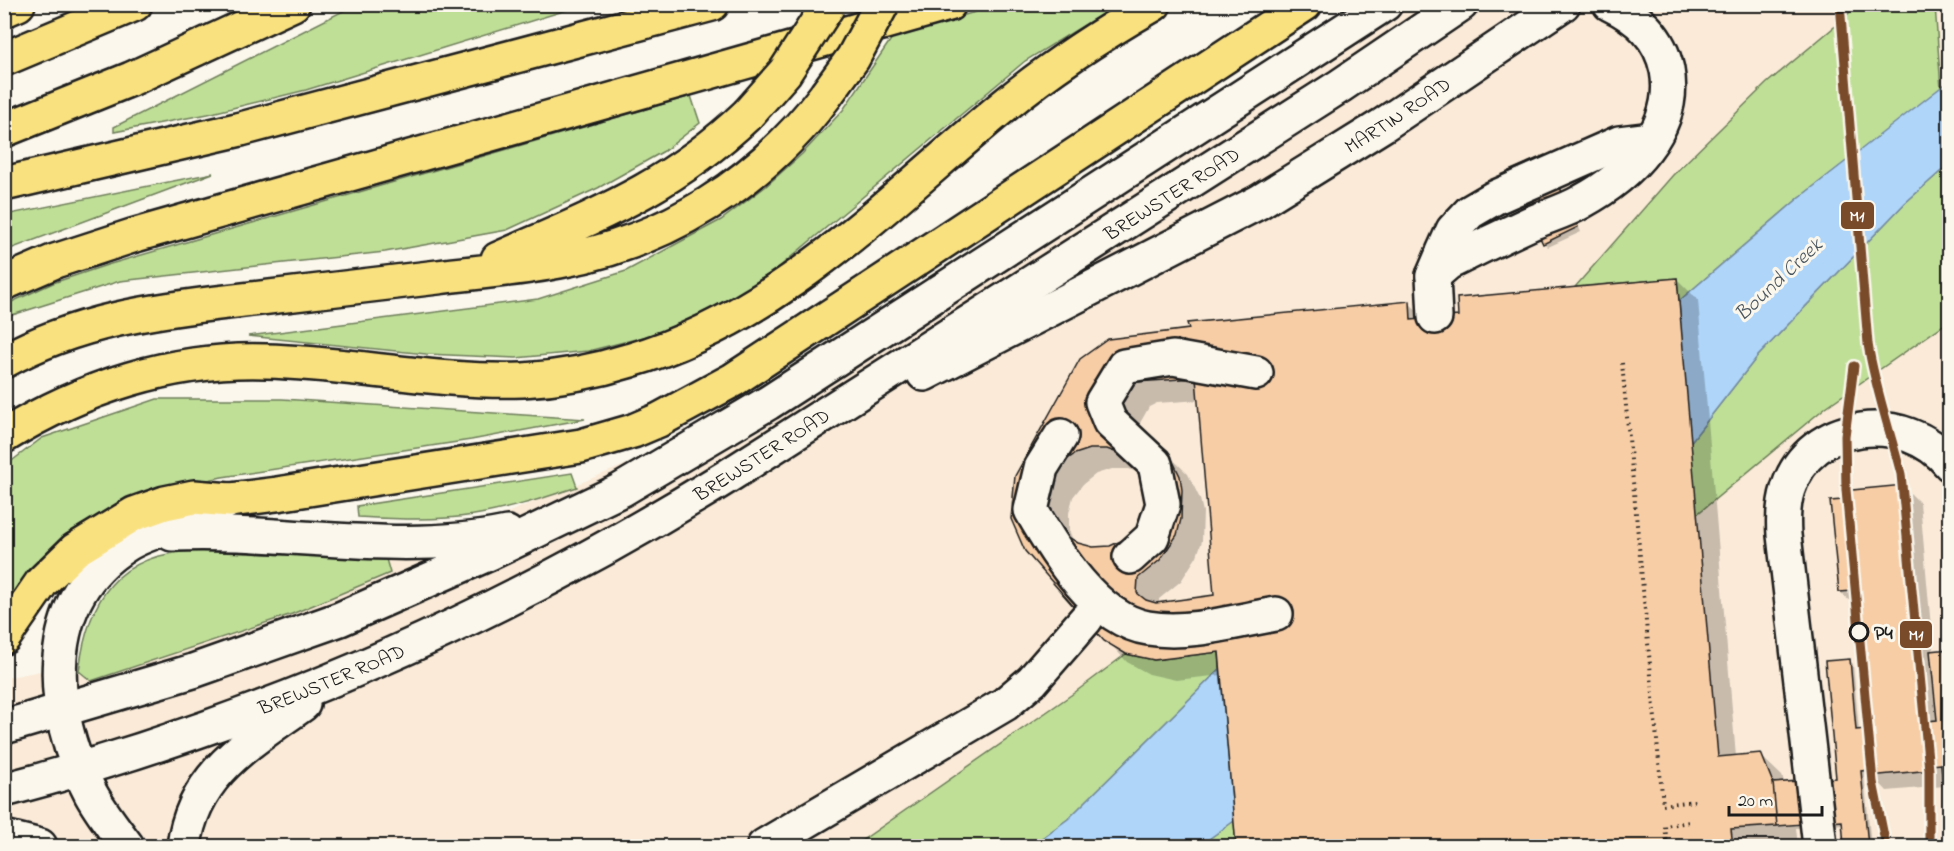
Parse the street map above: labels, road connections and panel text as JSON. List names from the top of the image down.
{
  "streets": {
    "street": ["MARTIN ROAD", "BREWSTER ROAD"]
  },
  "crossings": [
    ["MARTIN ROAD", "BREWSTER ROAD"]
  ],
  "water": ["Bound Creek"],
  "places": ["P4"],
  "lines": ["transit line M1"],
  "scale_bar": "20 m"
}
